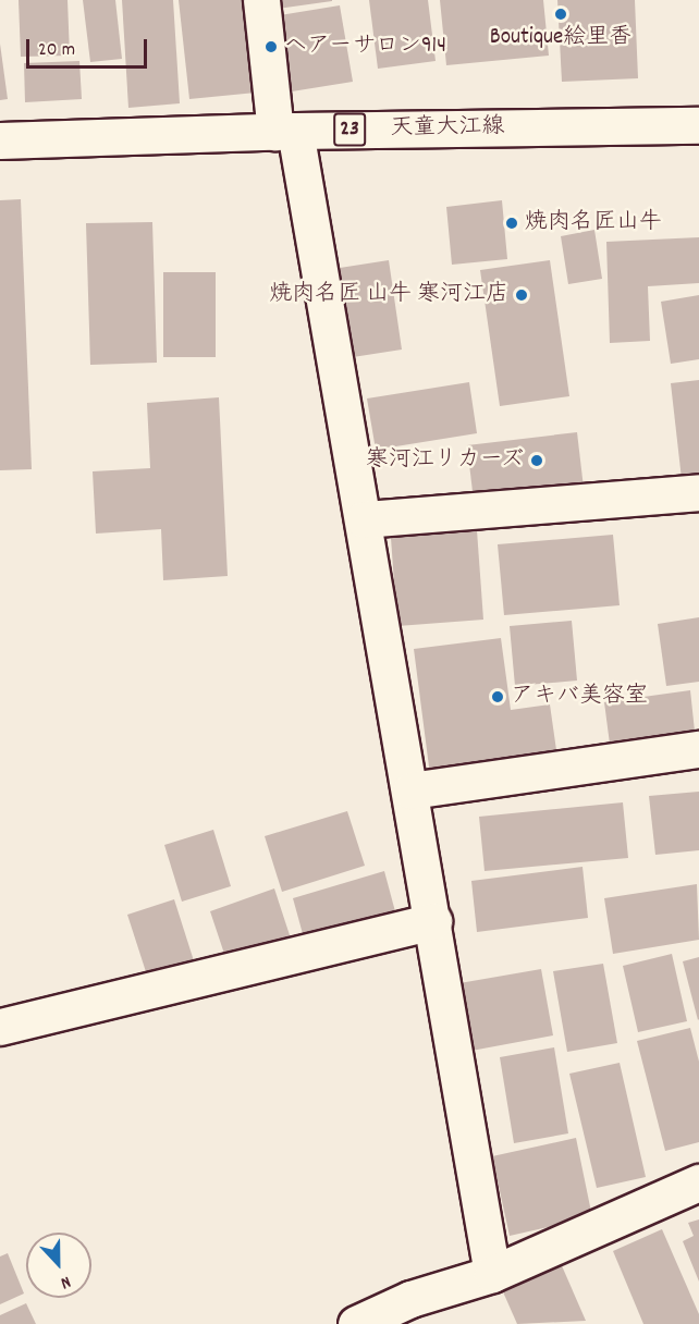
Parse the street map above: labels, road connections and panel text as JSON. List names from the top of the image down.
{
  "streets": {
    "main road": ["天童大江線", "23"]
  },
  "places": [
    "Boutique絵里香",
    "ヘアーサロン914",
    "焼肉名匠山牛",
    "焼肉名匠 山牛 寒河江店",
    "寒河江リカーズ",
    "アキバ美容室"
  ],
  "scale_bar": "20 m",
  "north": "bottom"
}
